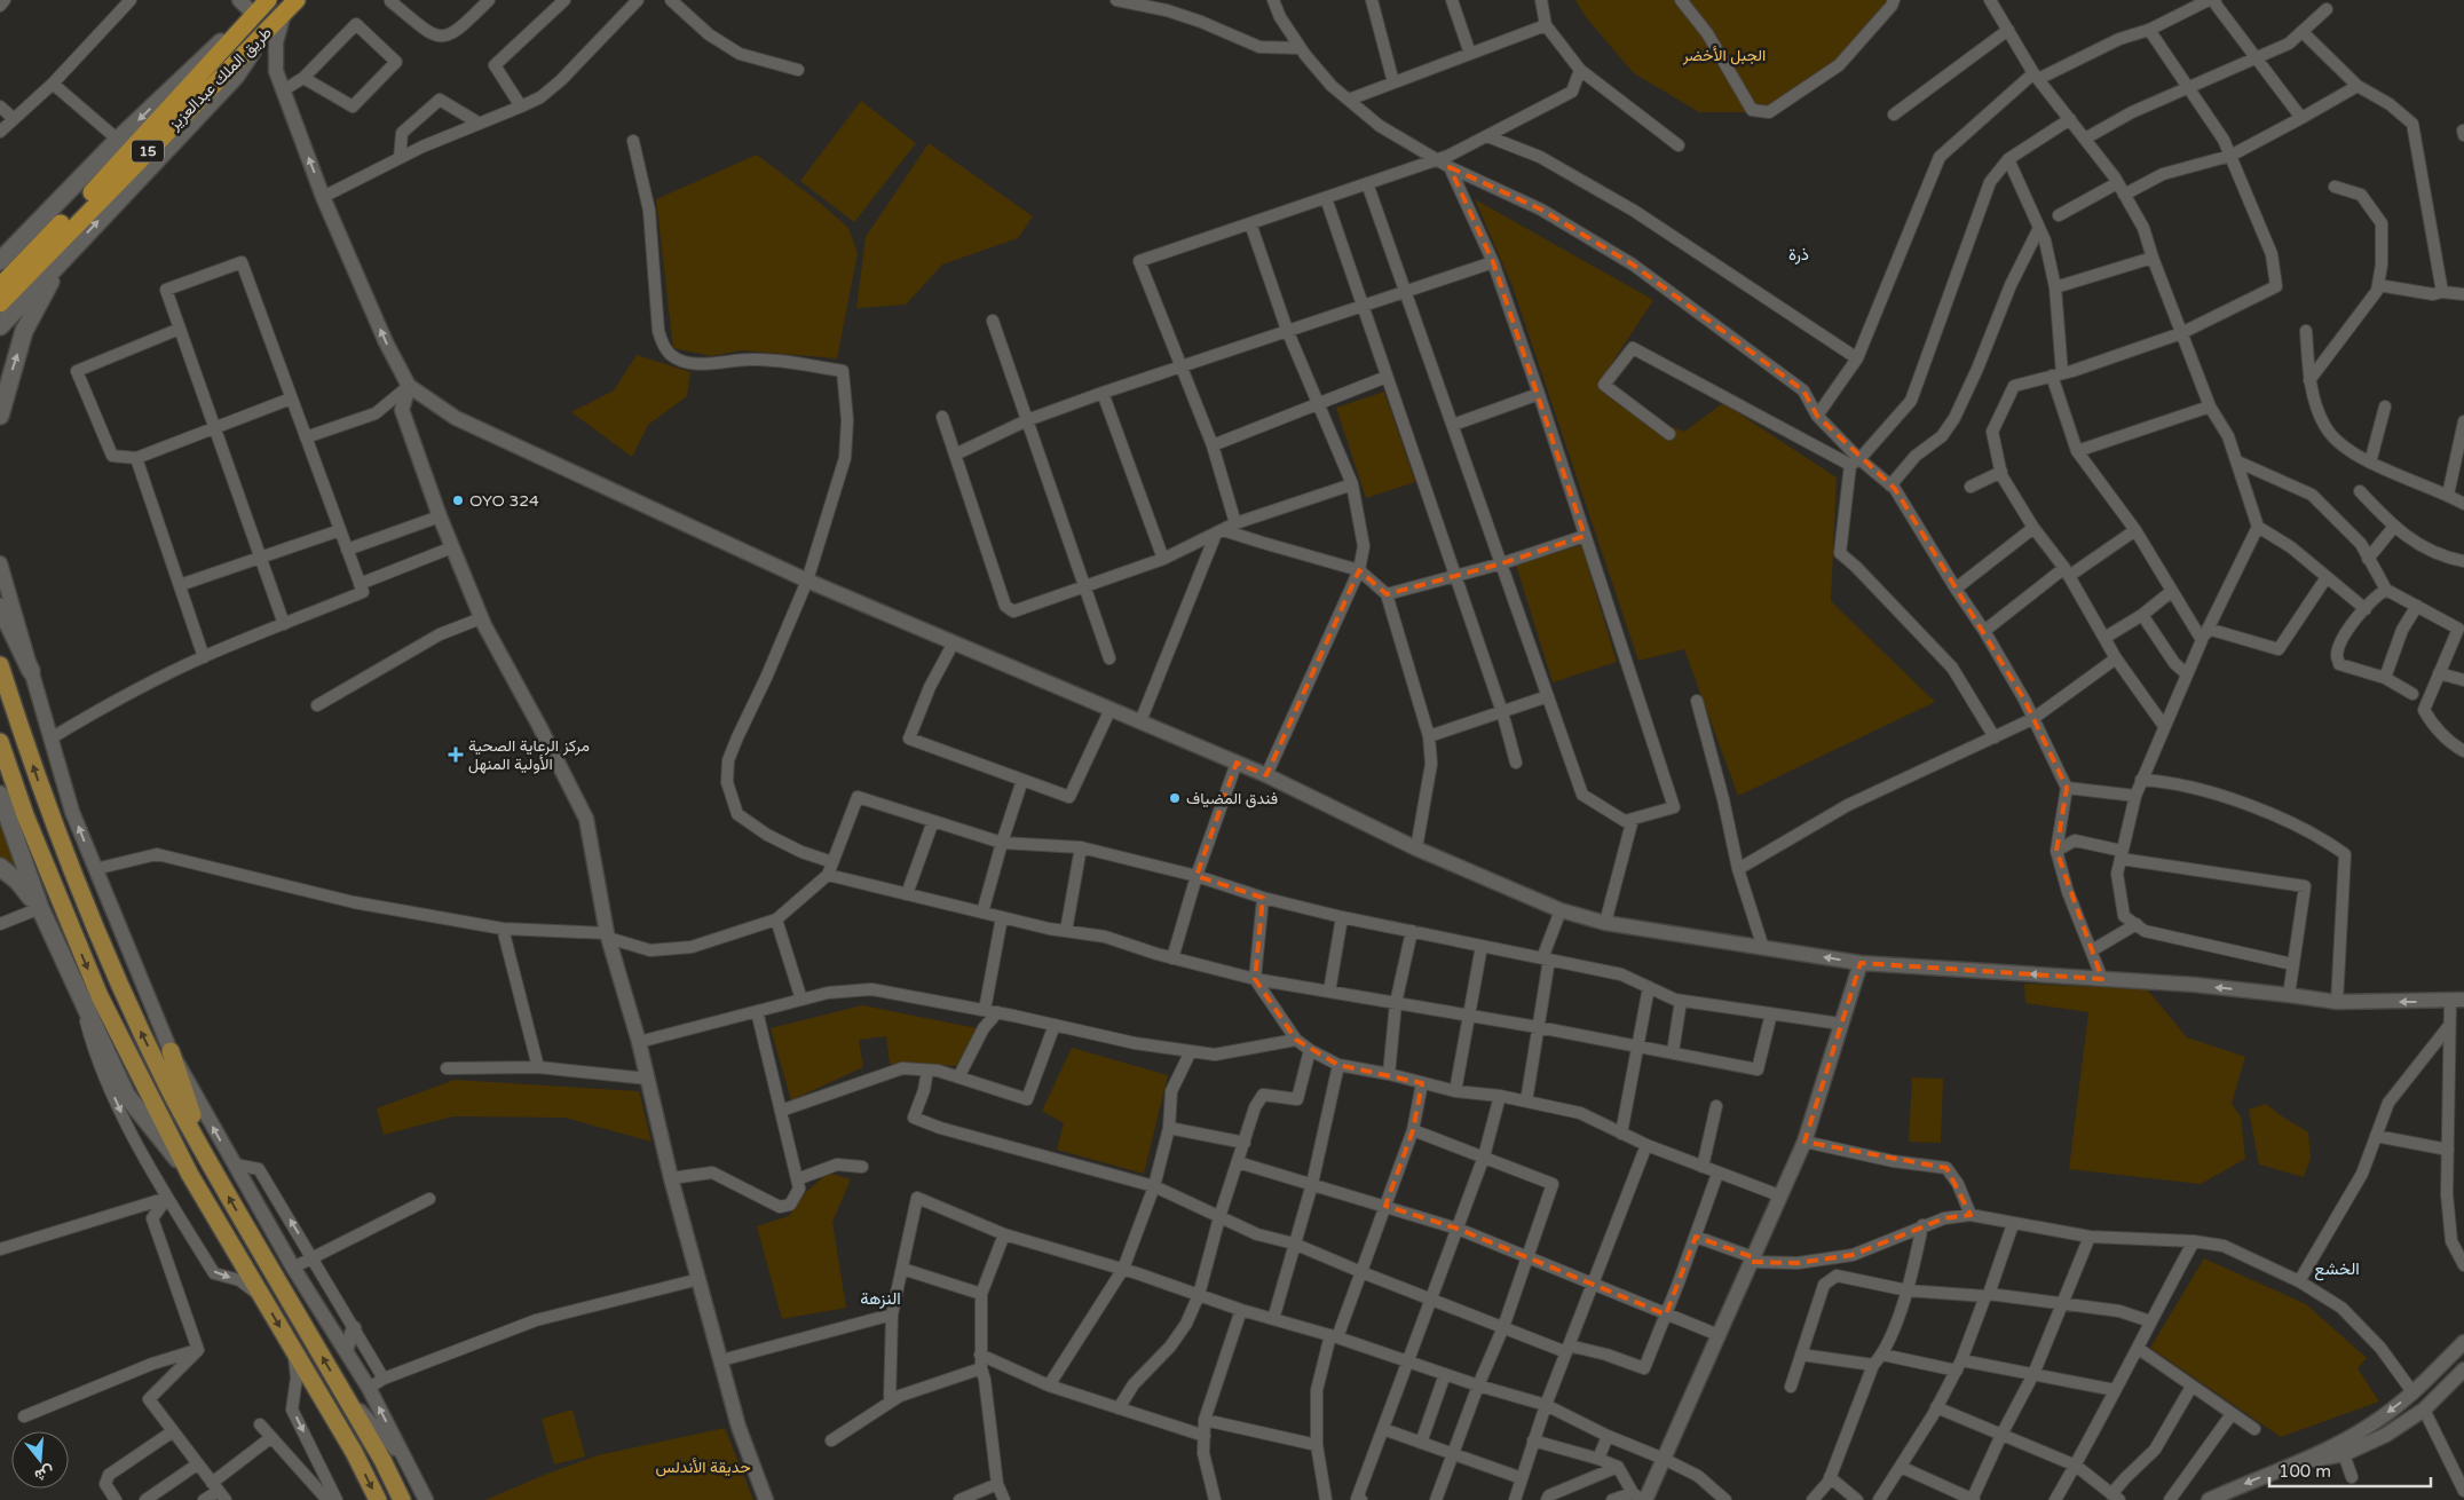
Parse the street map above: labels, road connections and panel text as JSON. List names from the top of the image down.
{
  "streets": {
    "highway": ["طريق الملك عبدالعزيز", "15"]
  },
  "districts": ["ذرة", "الخشع", "النزهة"],
  "parks": ["الجبل الأخضر", "حديقة الأندلس"],
  "places": {
    "other": ["OYO 324", "فندق المضياف"],
    "health": ["مركز الرعاية الصحية الأولية المنهل"]
  },
  "scale_bar": "100 m",
  "north": "bottom"
}
